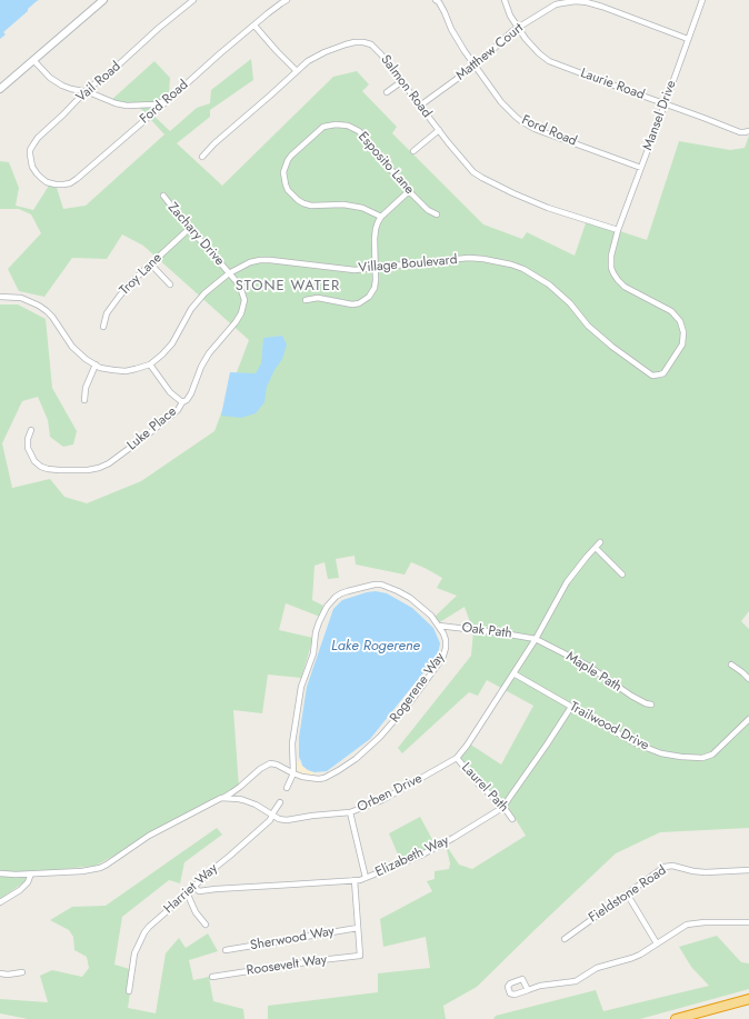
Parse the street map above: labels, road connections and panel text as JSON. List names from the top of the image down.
{
  "streets": {
    "street": [
      "Matthew Court",
      "Vail Road",
      "Laurie Road",
      "Salmon Road",
      "Ford Road",
      "Mansel Drive",
      "Esposito Lane",
      "Zachary Drive",
      "Village Boulevard",
      "Troy Lane",
      "Luke Place",
      "Oak Path",
      "Maple Path",
      "Rogerene Way",
      "Trailwood Drive",
      "Laurel Path",
      "Orben Drive",
      "Elizabeth Way",
      "Harriet Way",
      "Fieldstone Road",
      "Sherwood Way",
      "Roosevelt Way"
    ]
  },
  "crossings": [
    ["Matthew Court", "Laurie Road"],
    ["Matthew Court", "Salmon Road"],
    ["Matthew Court", "Ford Road"],
    ["Matthew Court", "Mansel Drive"],
    ["Vail Road", "Ford Road"],
    ["Laurie Road", "Mansel Drive"],
    ["Salmon Road", "Mansel Drive"],
    ["Salmon Road", "Village Boulevard"],
    ["Ford Road", "Mansel Drive"],
    ["Mansel Drive", "Village Boulevard"],
    ["Zachary Drive", "Village Boulevard"],
    ["Zachary Drive", "Troy Lane"],
    ["Zachary Drive", "Luke Place"],
    ["Village Boulevard", "Luke Place"],
    ["Oak Path", "Maple Path"],
    ["Oak Path", "Rogerene Way"],
    ["Oak Path", "Orben Drive"],
    ["Maple Path", "Orben Drive"],
    ["Rogerene Way", "Orben Drive"],
    ["Trailwood Drive", "Orben Drive"],
    ["Trailwood Drive", "Elizabeth Way"],
    ["Laurel Path", "Orben Drive"],
    ["Laurel Path", "Elizabeth Way"],
    ["Orben Drive", "Harriet Way"],
    ["Elizabeth Way", "Harriet Way"],
    ["Sherwood Way", "Roosevelt Way"]
  ],
  "districts": ["STONE WATER"],
  "water": ["Lake Rogerene"]
}
